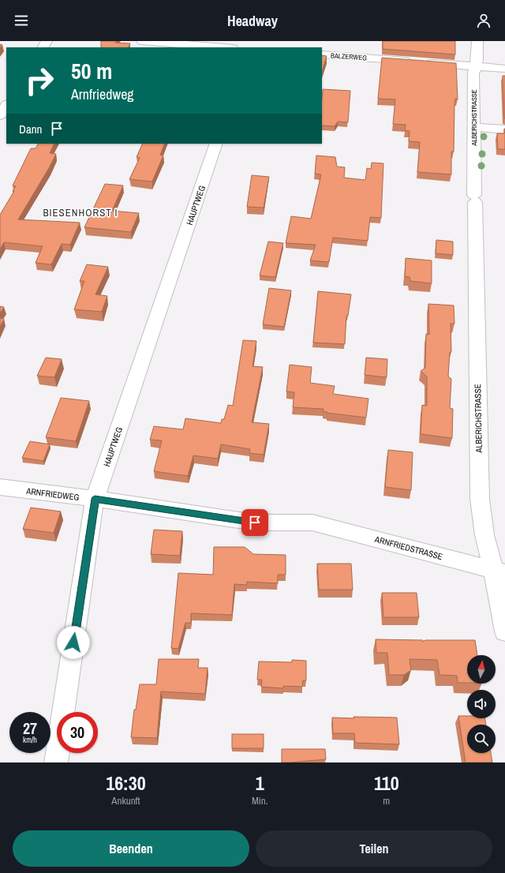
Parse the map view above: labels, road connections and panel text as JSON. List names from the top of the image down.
{
  "streets": {
    "street": [
      "BALZERWEG",
      "ALBERICHSTRASSE",
      "HAUPTWEG",
      "ARNFRIEDWEG",
      "ARNFRIEDSTRASSE"
    ]
  },
  "crossings": [
    ["BALZERWEG", "ALBERICHSTRASSE"],
    ["ALBERICHSTRASSE", "ARNFRIEDSTRASSE"],
    ["HAUPTWEG", "ARNFRIEDWEG"],
    ["ARNFRIEDWEG", "ARNFRIEDSTRASSE"]
  ],
  "districts": ["BIESENHORST I"],
  "north": "top",
  "page": {
    "header": "Headway",
    "turn": ["50 m", "Arnfriedweg"],
    "then": "Dann",
    "speed": "27 km/h",
    "limit": "30",
    "eta": [
      "16:30",
      "Ankunft",
      "1",
      "Min.",
      "110",
      "m"
    ],
    "buttons": ["Beenden", "Teilen"]
  }
}
